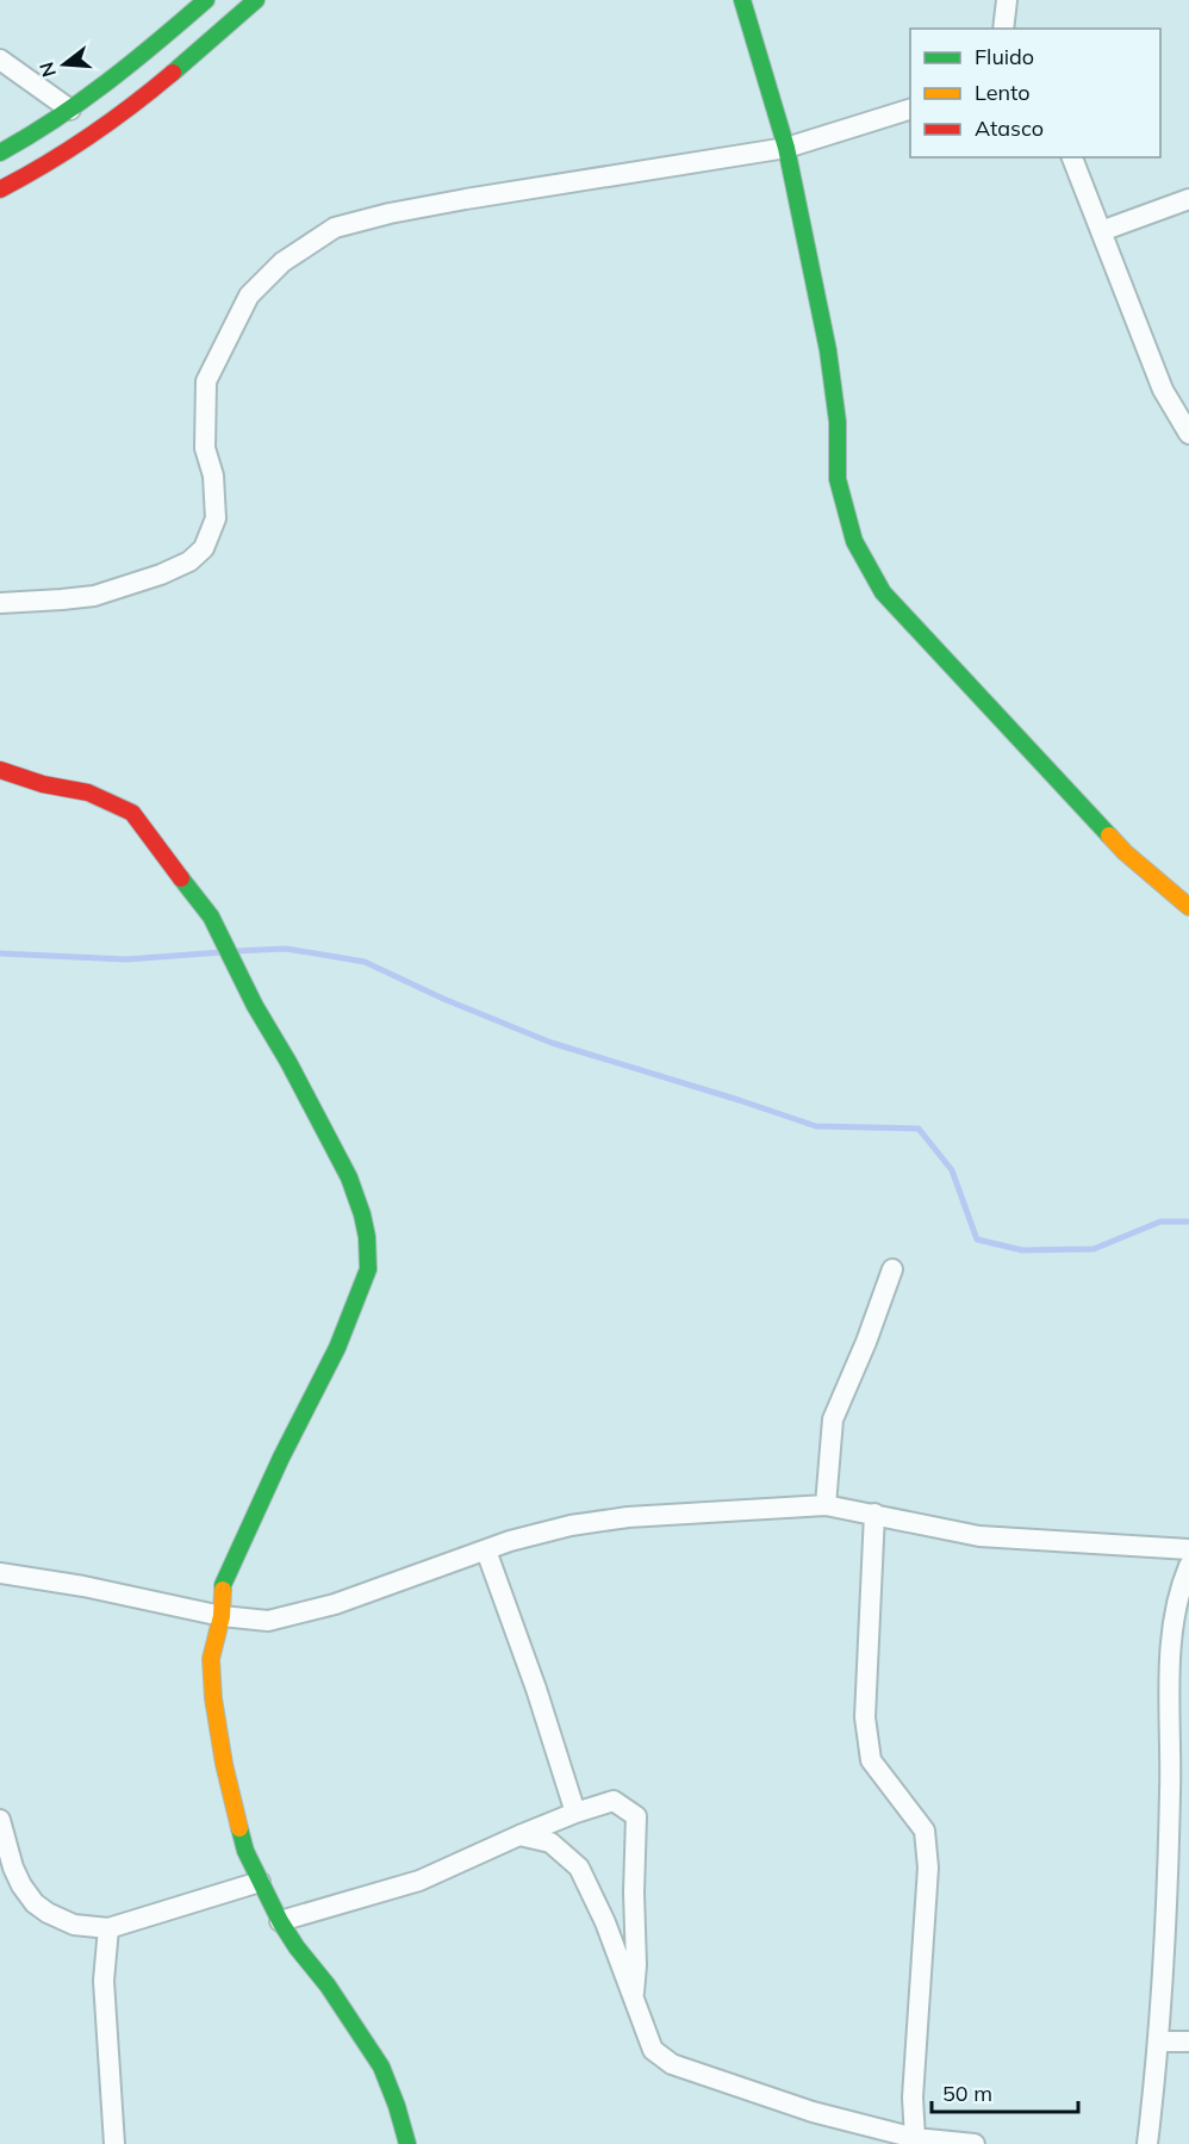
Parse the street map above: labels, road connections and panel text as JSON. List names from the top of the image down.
{
  "legend": ["Fluido", "Lento", "Atasco"],
  "scale_bar": "50 m",
  "north": "left"
}
